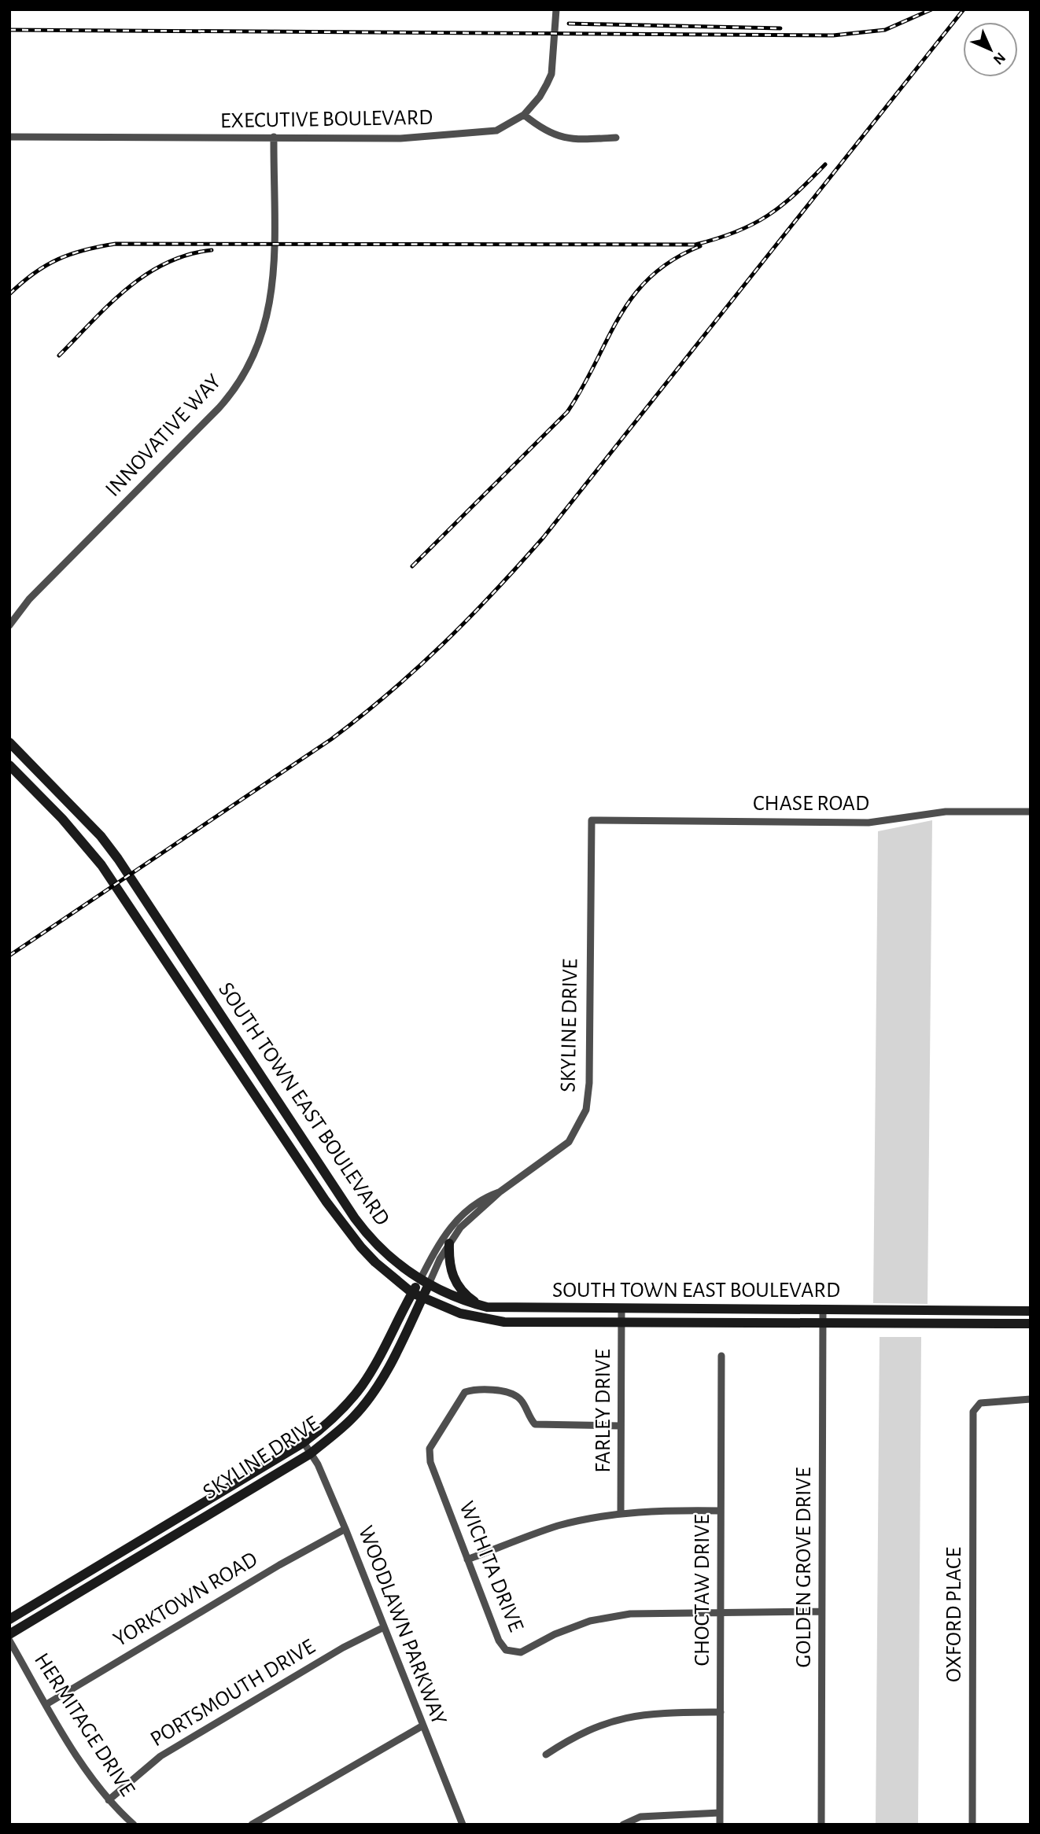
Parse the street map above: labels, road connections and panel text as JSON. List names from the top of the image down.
{
  "streets": {
    "main road": ["SKYLINE DRIVE", "SOUTH TOWN EAST BOULEVARD"],
    "street": [
      "EXECUTIVE BOULEVARD",
      "INNOVATIVE WAY",
      "CHASE ROAD",
      "FARLEY DRIVE",
      "WICHITA DRIVE",
      "GOLDEN GROVE DRIVE",
      "CHOCTAW DRIVE",
      "YORKTOWN ROAD",
      "OXFORD PLACE",
      "WOODLAWN PARKWAY",
      "PORTSMOUTH DRIVE",
      "HERMITAGE DRIVE"
    ]
  },
  "crossings": [
    ["EXECUTIVE BOULEVARD", "INNOVATIVE WAY"],
    ["CHASE ROAD", "SKYLINE DRIVE"],
    ["SKYLINE DRIVE", "SOUTH TOWN EAST BOULEVARD"],
    ["SKYLINE DRIVE", "WOODLAWN PARKWAY"],
    ["SOUTH TOWN EAST BOULEVARD", "FARLEY DRIVE"],
    ["SOUTH TOWN EAST BOULEVARD", "GOLDEN GROVE DRIVE"],
    ["FARLEY DRIVE", "WICHITA DRIVE"],
    ["WICHITA DRIVE", "GOLDEN GROVE DRIVE"],
    ["WICHITA DRIVE", "CHOCTAW DRIVE"],
    ["YORKTOWN ROAD", "WOODLAWN PARKWAY"],
    ["YORKTOWN ROAD", "HERMITAGE DRIVE"],
    ["WOODLAWN PARKWAY", "PORTSMOUTH DRIVE"],
    ["PORTSMOUTH DRIVE", "HERMITAGE DRIVE"]
  ],
  "north": "bottom right"
}
